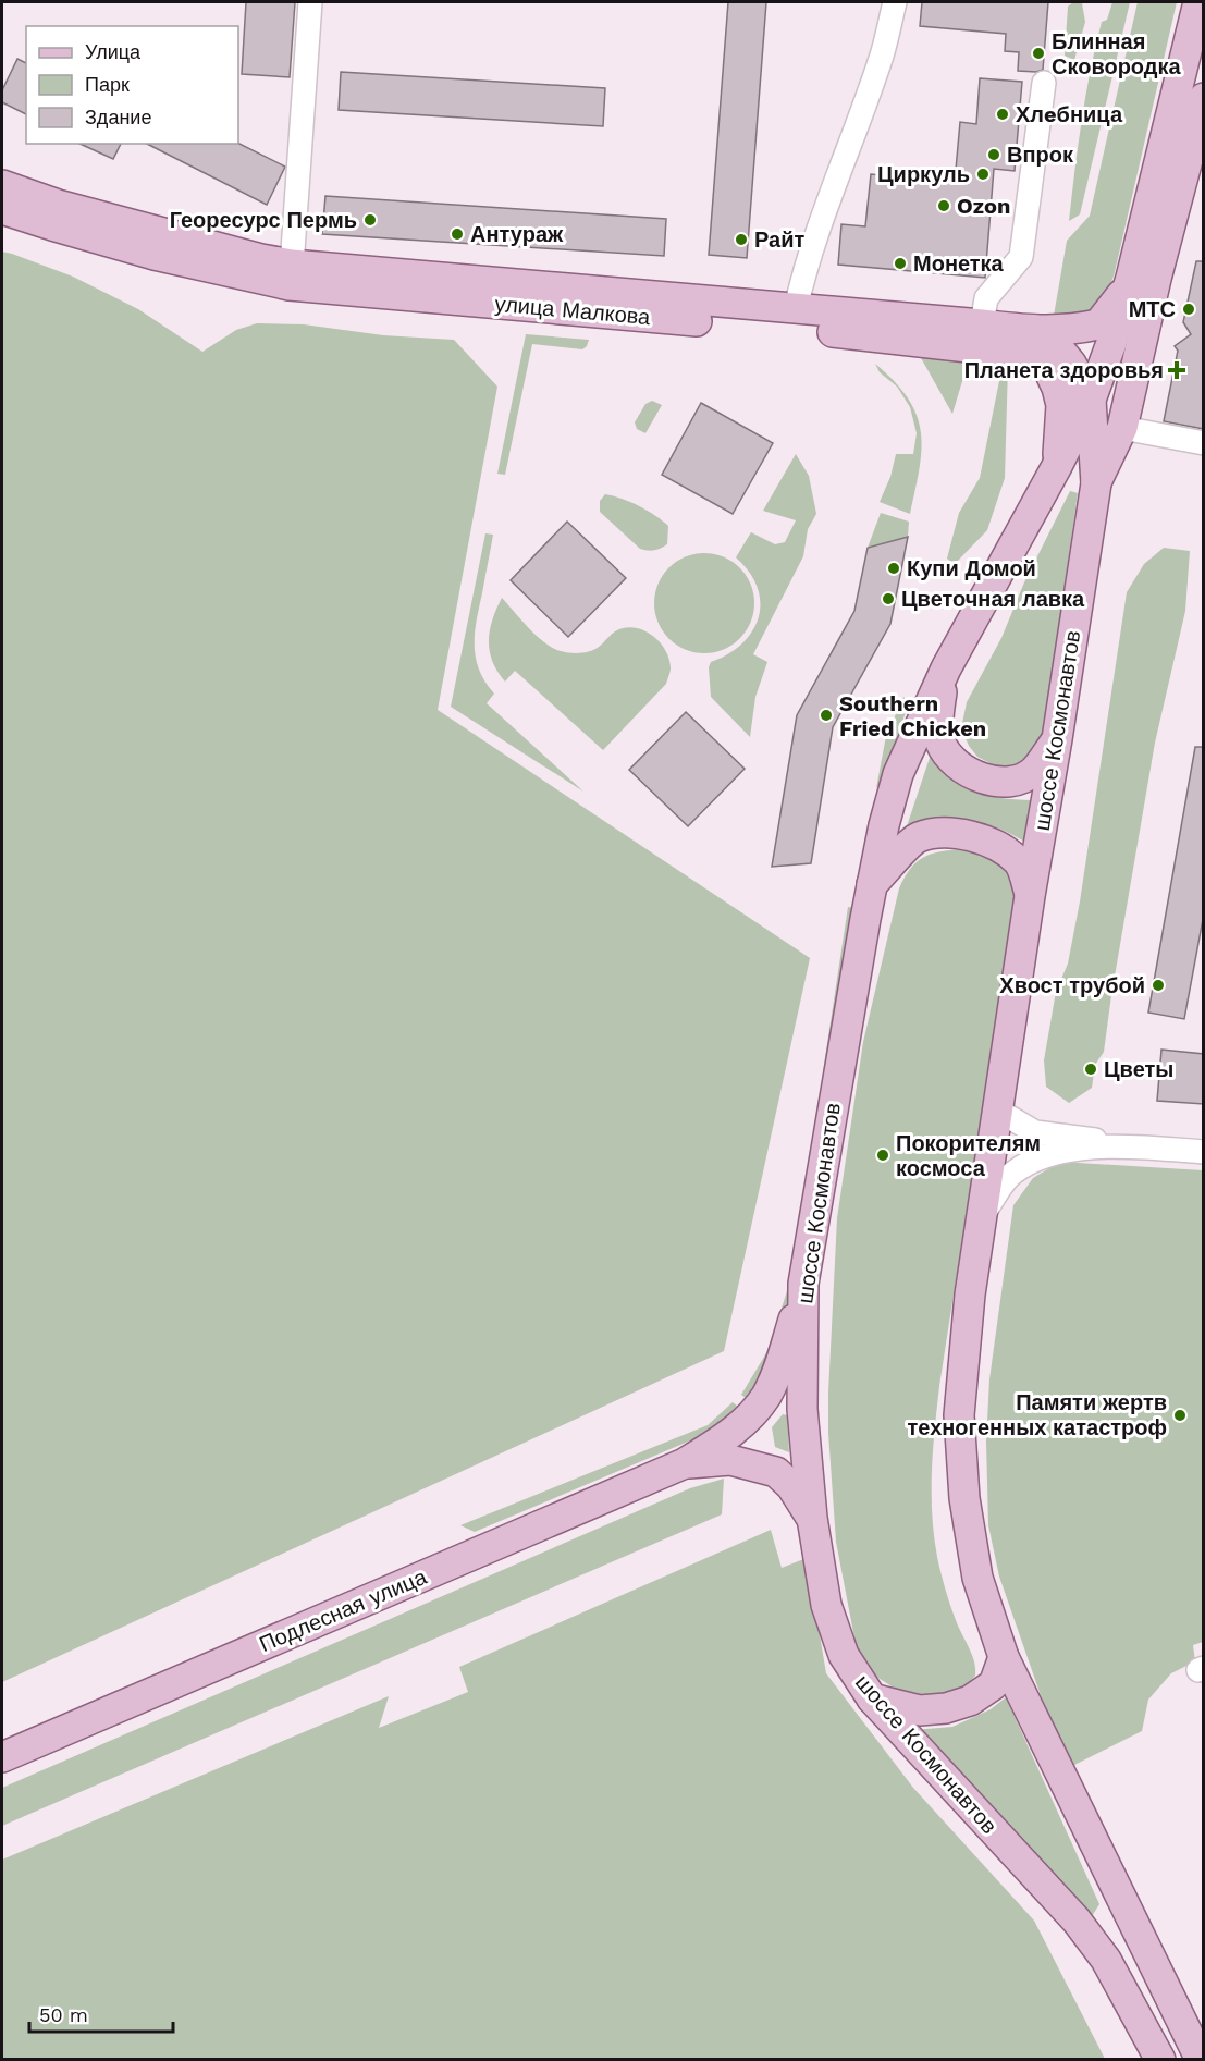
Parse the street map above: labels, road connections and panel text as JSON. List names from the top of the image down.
{
  "streets": {
    "main road": ["улица Малкова", "шоссе Космонавтов", "Подлесная улица"]
  },
  "crossings": [
    ["улица Малкова", "шоссе Космонавтов"]
  ],
  "places": {
    "other": [
      "Блинная Сковородка",
      "Хлeбница",
      "Впрок",
      "Циркуль",
      "Ozon",
      "Георесурс Пермь",
      "Антураж",
      "Райт",
      "Монетка",
      "МТС",
      "Купи Домой",
      "Цветочная лавка",
      "Southern Fried Chicken",
      "Хвост трубой",
      "Цветы",
      "Покорителям космоса",
      "Памяти жертв техногенных катастроф"
    ],
    "health": ["Планета здоровья"]
  },
  "legend": ["Улица", "Парк", "Здание"],
  "scale_bar": "50 m"
}
